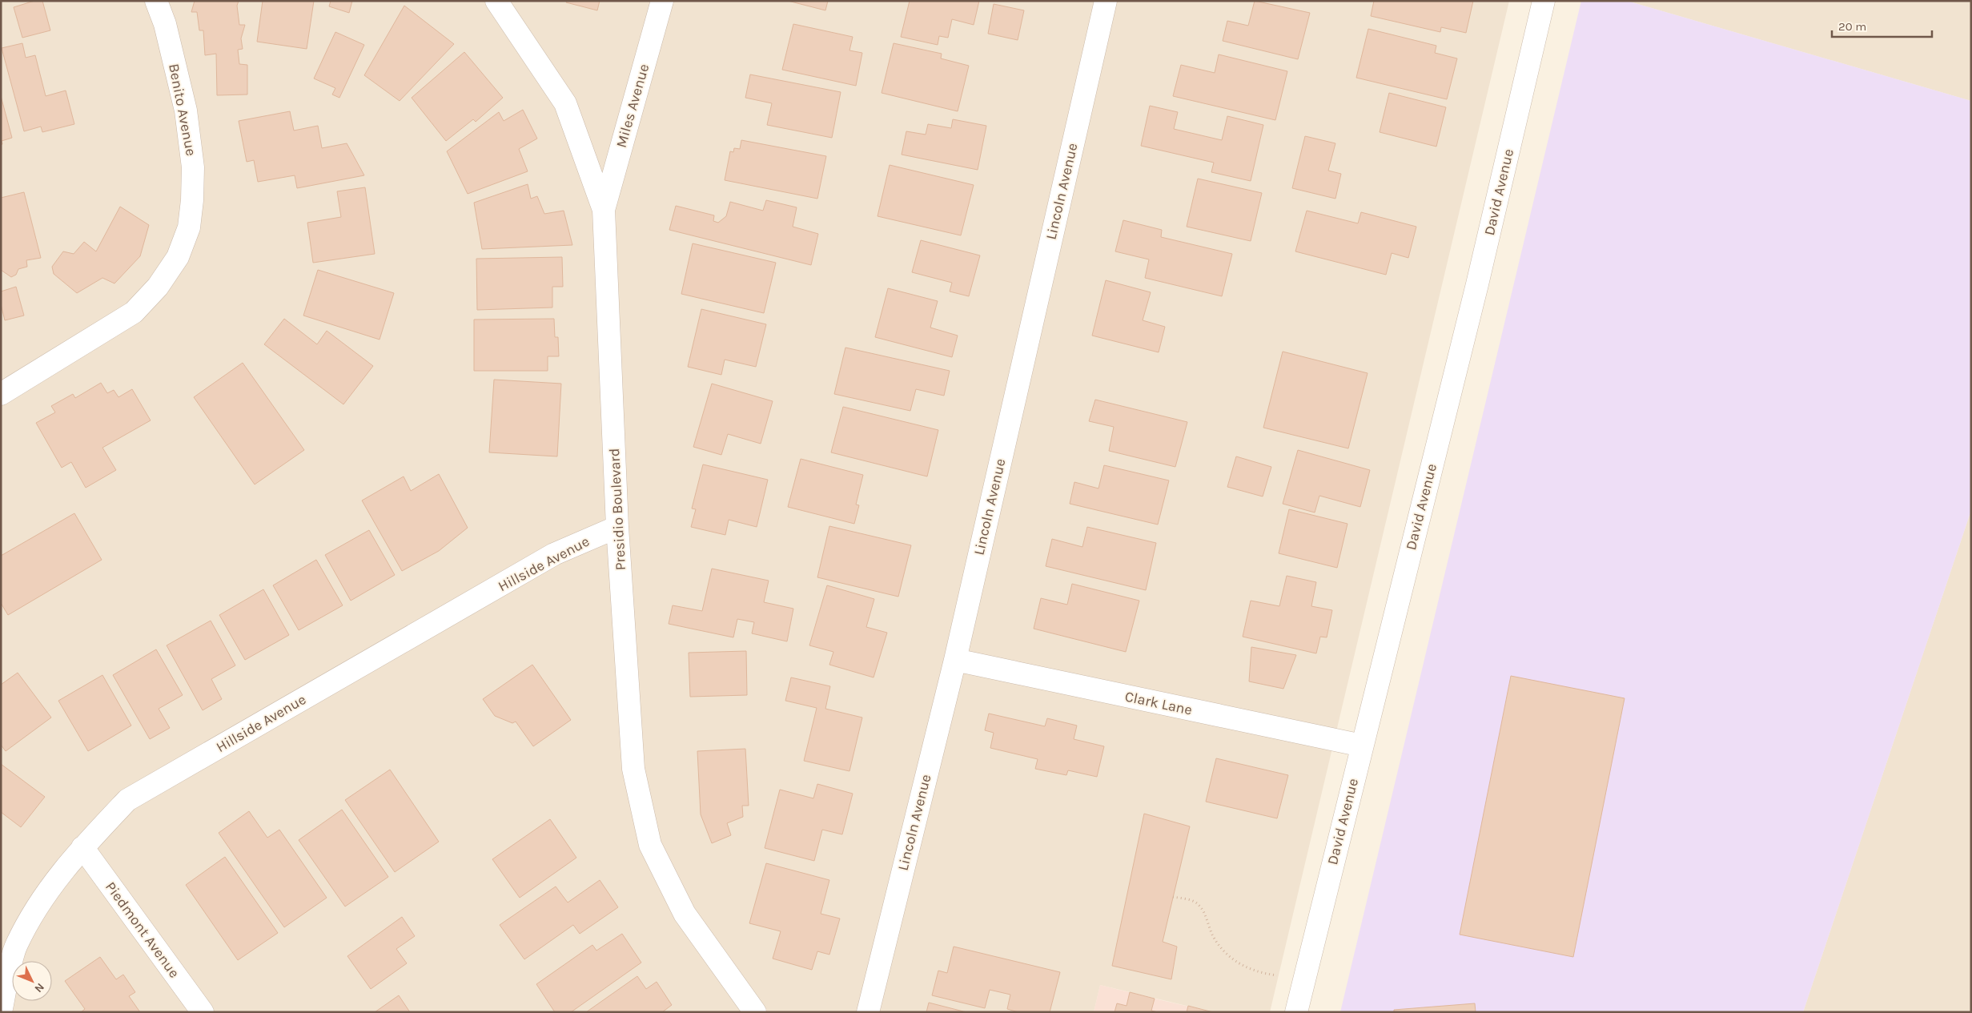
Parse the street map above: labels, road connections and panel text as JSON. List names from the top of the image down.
{
  "streets": {
    "street": [
      "Miles Avenue",
      "Benito Avenue",
      "Lincoln Avenue",
      "David Avenue",
      "Presidio Boulevard",
      "Hillside Avenue",
      "Clark Lane",
      "Piedmont Avenue"
    ]
  },
  "crossings": [
    ["Miles Avenue", "Presidio Boulevard"],
    ["Lincoln Avenue", "Clark Lane"],
    ["David Avenue", "Clark Lane"],
    ["Presidio Boulevard", "Hillside Avenue"],
    ["Hillside Avenue", "Piedmont Avenue"]
  ],
  "scale_bar": "20 m",
  "north": "bottom right"
}
